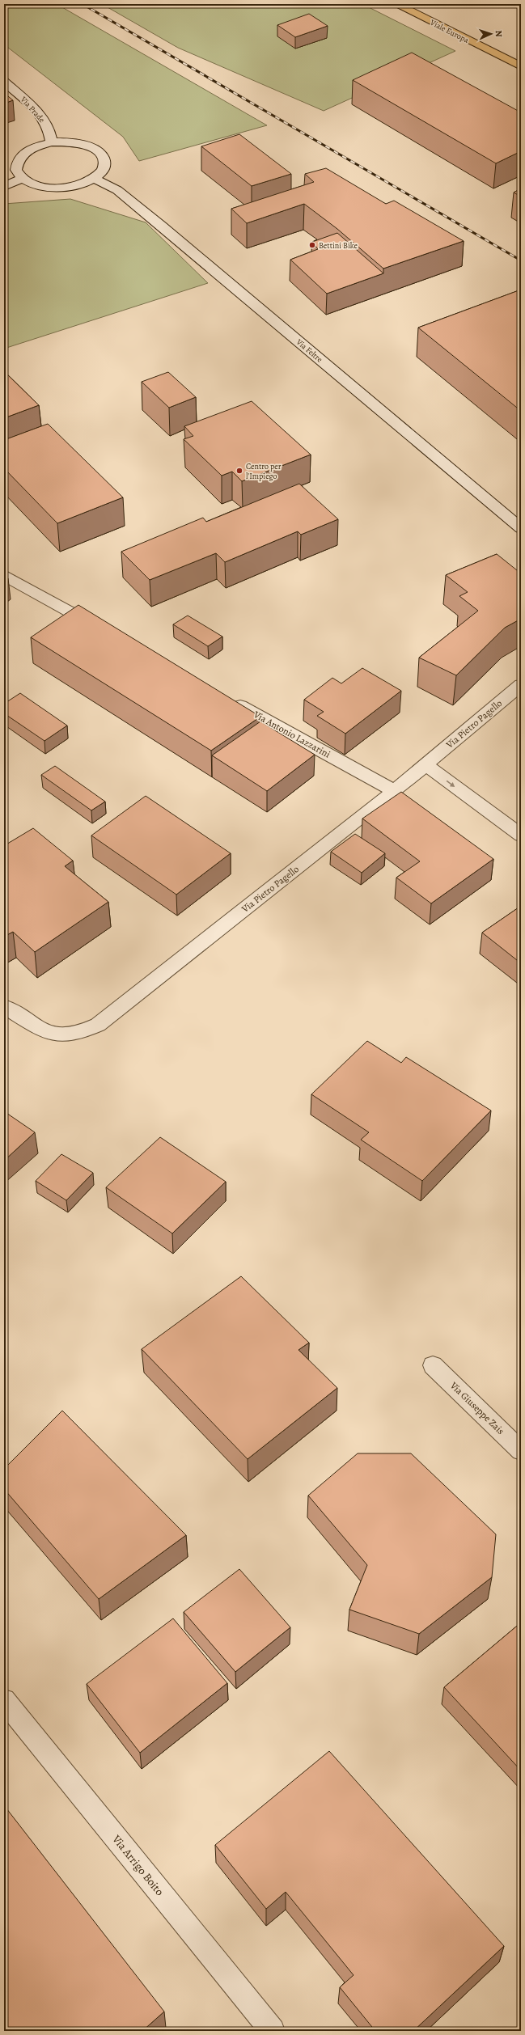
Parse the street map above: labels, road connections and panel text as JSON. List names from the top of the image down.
{
  "streets": {
    "main road": ["Viale Europa"],
    "street": [
      "Via Prade",
      "Via Feltre",
      "Via Pietro Pagello",
      "Via Antonio Lazzarini",
      "Via Giuseppe Zais",
      "Via Arrigo Boito"
    ]
  },
  "crossings": [
    ["Via Pietro Pagello", "Via Antonio Lazzarini"]
  ],
  "places": ["Bettini Bike", "Centro per l'Impiego"],
  "north": "right"
}
